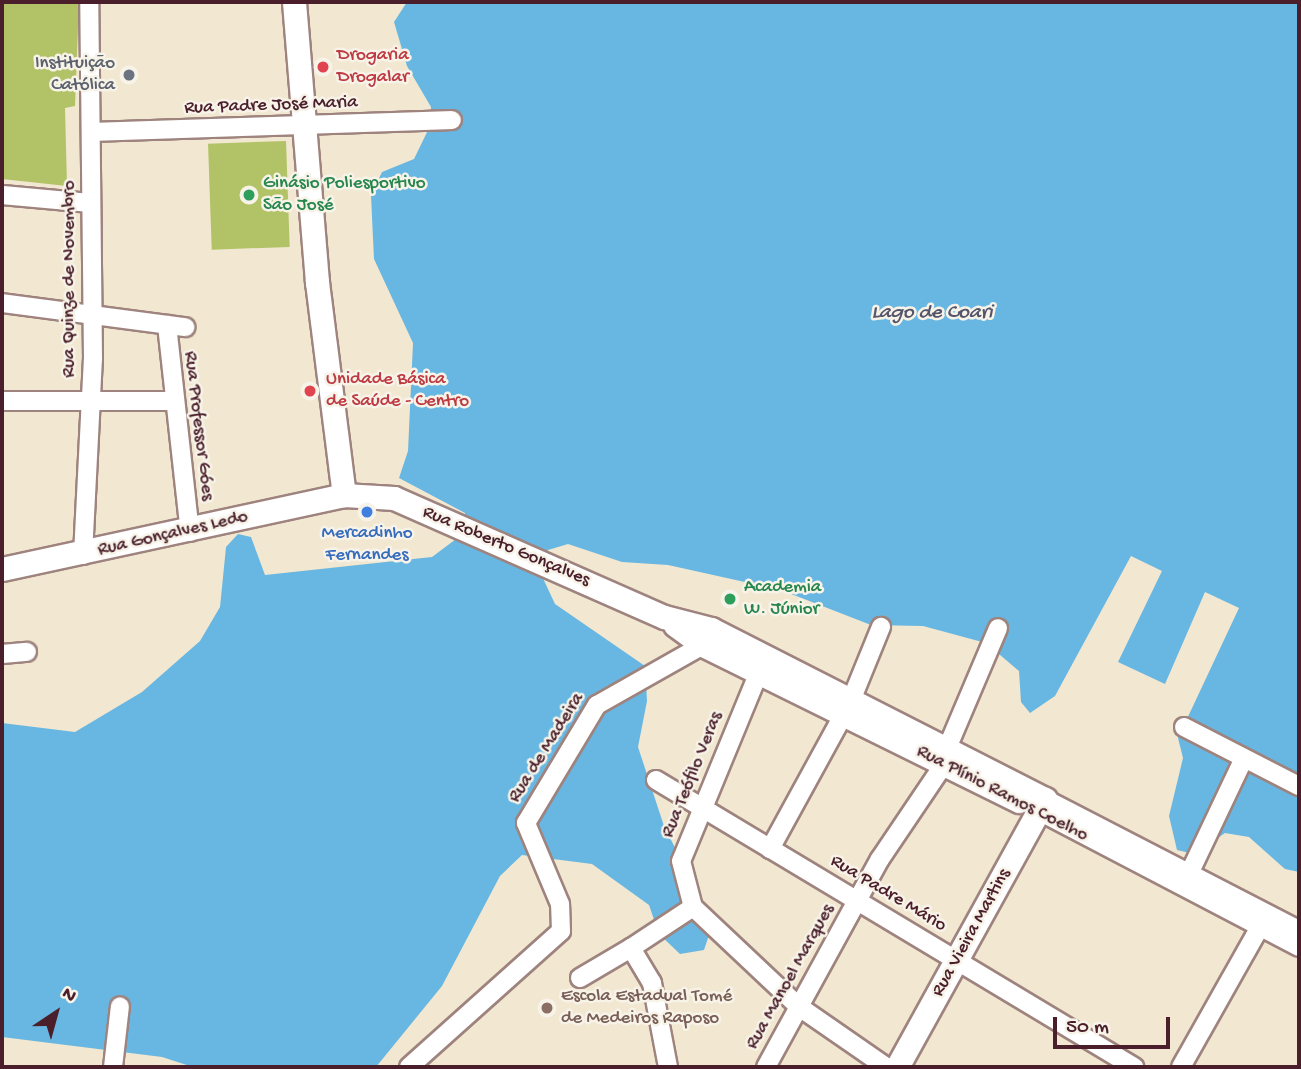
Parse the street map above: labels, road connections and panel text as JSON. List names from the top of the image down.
{
  "streets": {
    "main road": [
      "Rua Gonçalves Ledo",
      "Rua Roberto Gonçalves",
      "Rua Plínio Ramos Coelho",
      "Rua Vieira Martins"
    ],
    "street": [
      "Rua Padre José Maria",
      "Rua Quinze de Novembro",
      "Rua Professor Góes",
      "Rua de Madeira",
      "Rua Teófilo Veras",
      "Rua Padre Mário",
      "Rua Manoel Marques"
    ]
  },
  "crossings": [
    ["Rua Padre José Maria", "Rua Quinze de Novembro"],
    ["Rua Quinze de Novembro", "Rua Gonçalves Ledo"],
    ["Rua Professor Góes", "Rua Gonçalves Ledo"],
    ["Rua Gonçalves Ledo", "Rua Roberto Gonçalves"],
    ["Rua Roberto Gonçalves", "Rua de Madeira"],
    ["Rua Roberto Gonçalves", "Rua Plínio Ramos Coelho"],
    ["Rua de Madeira", "Rua Plínio Ramos Coelho"],
    ["Rua Teófilo Veras", "Rua Plínio Ramos Coelho"],
    ["Rua Teófilo Veras", "Rua Padre Mário"],
    ["Rua Teófilo Veras", "Rua Manoel Marques"],
    ["Rua Plínio Ramos Coelho", "Rua Vieira Martins"],
    ["Rua Plínio Ramos Coelho", "Rua Manoel Marques"],
    ["Rua Padre Mário", "Rua Vieira Martins"],
    ["Rua Padre Mário", "Rua Manoel Marques"]
  ],
  "water": ["Lago de Coari"],
  "places": [
    "Drogaria Drogalar",
    "Instituição Católica",
    "Ginásio Poliesportivo São José",
    "Unidade Básica de Saúde - Centro",
    "Mercadinho Fernandes",
    "Academia W. Júnior",
    "Escola Estadual Tomé de Medeiros Raposo"
  ],
  "scale_bar": "50 m",
  "north": "top right"
}
